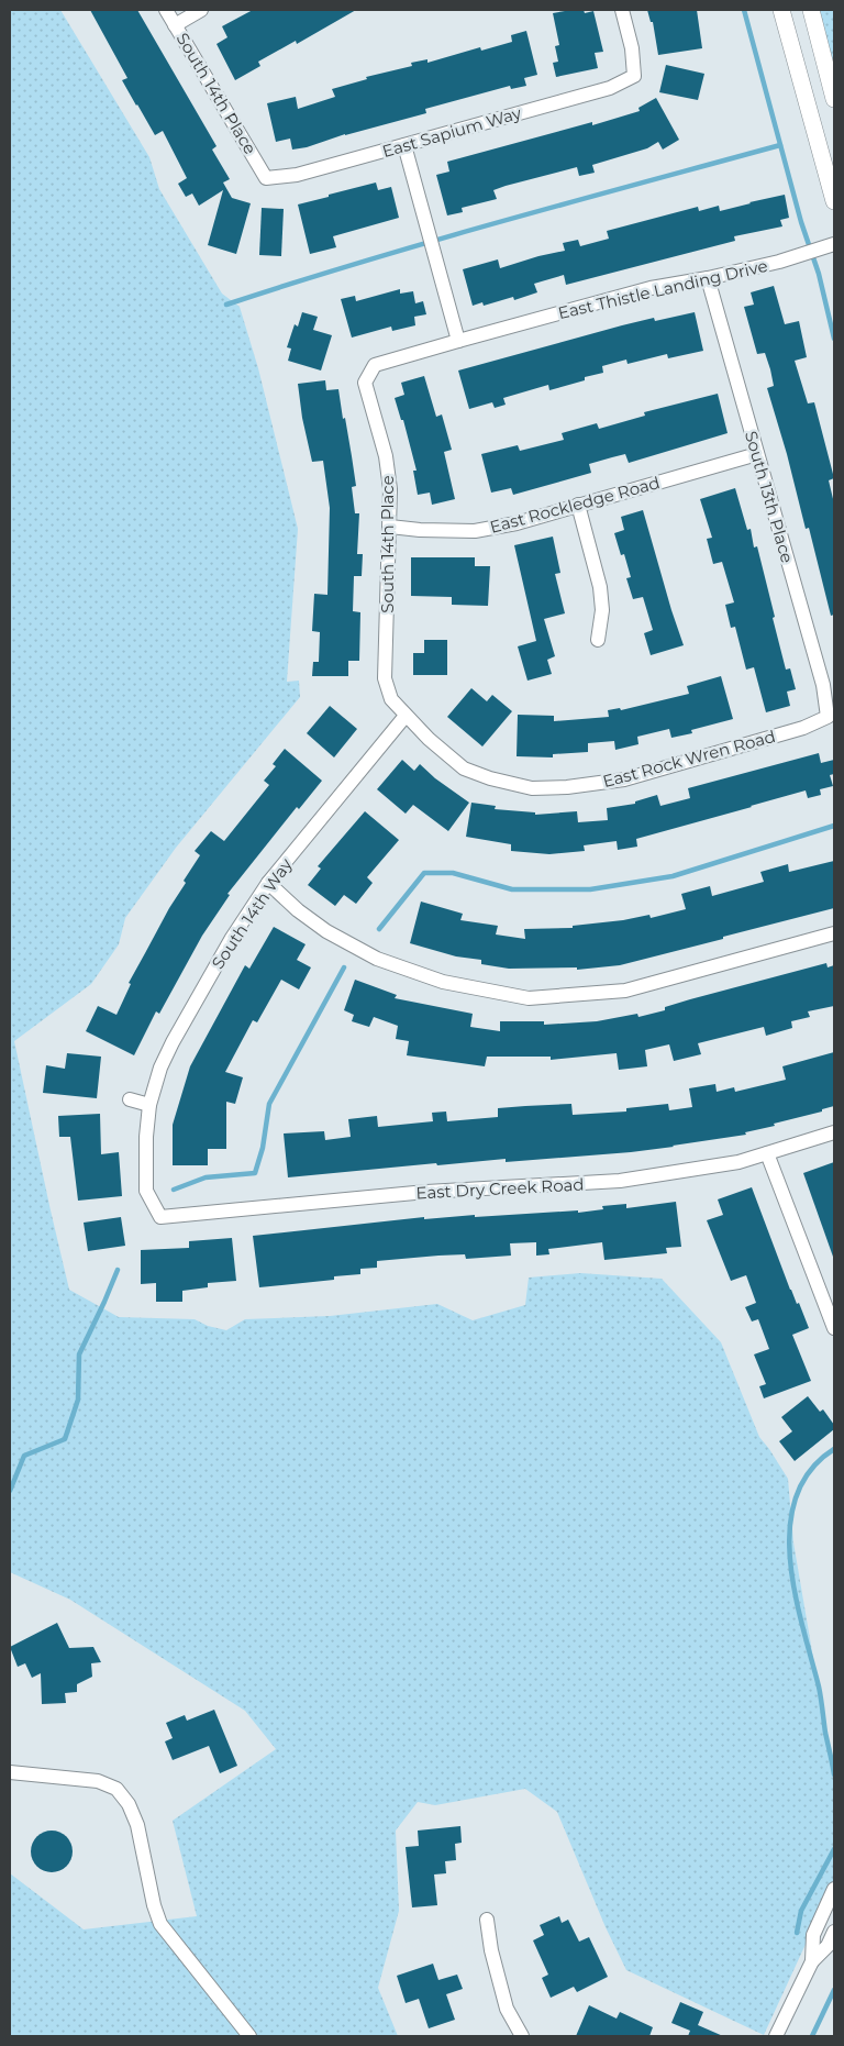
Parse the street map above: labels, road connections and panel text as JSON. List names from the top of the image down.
{
  "streets": {
    "street": [
      "South 14th Place",
      "East Sapium Way",
      "East Thistle Landing Drive",
      "South 13th Place",
      "East Rockledge Road",
      "East Rock Wren Road",
      "South 14th Way",
      "East Dry Creek Road"
    ]
  },
  "crossings": [
    ["South 14th Place", "East Sapium Way"],
    ["South 14th Place", "East Thistle Landing Drive"],
    ["South 14th Place", "East Rockledge Road"],
    ["South 14th Place", "East Rock Wren Road"],
    ["South 14th Place", "South 14th Way"],
    ["East Thistle Landing Drive", "South 13th Place"],
    ["South 13th Place", "East Rockledge Road"],
    ["South 13th Place", "East Rock Wren Road"],
    ["East Rock Wren Road", "South 14th Way"],
    ["South 14th Way", "East Dry Creek Road"]
  ]
}
